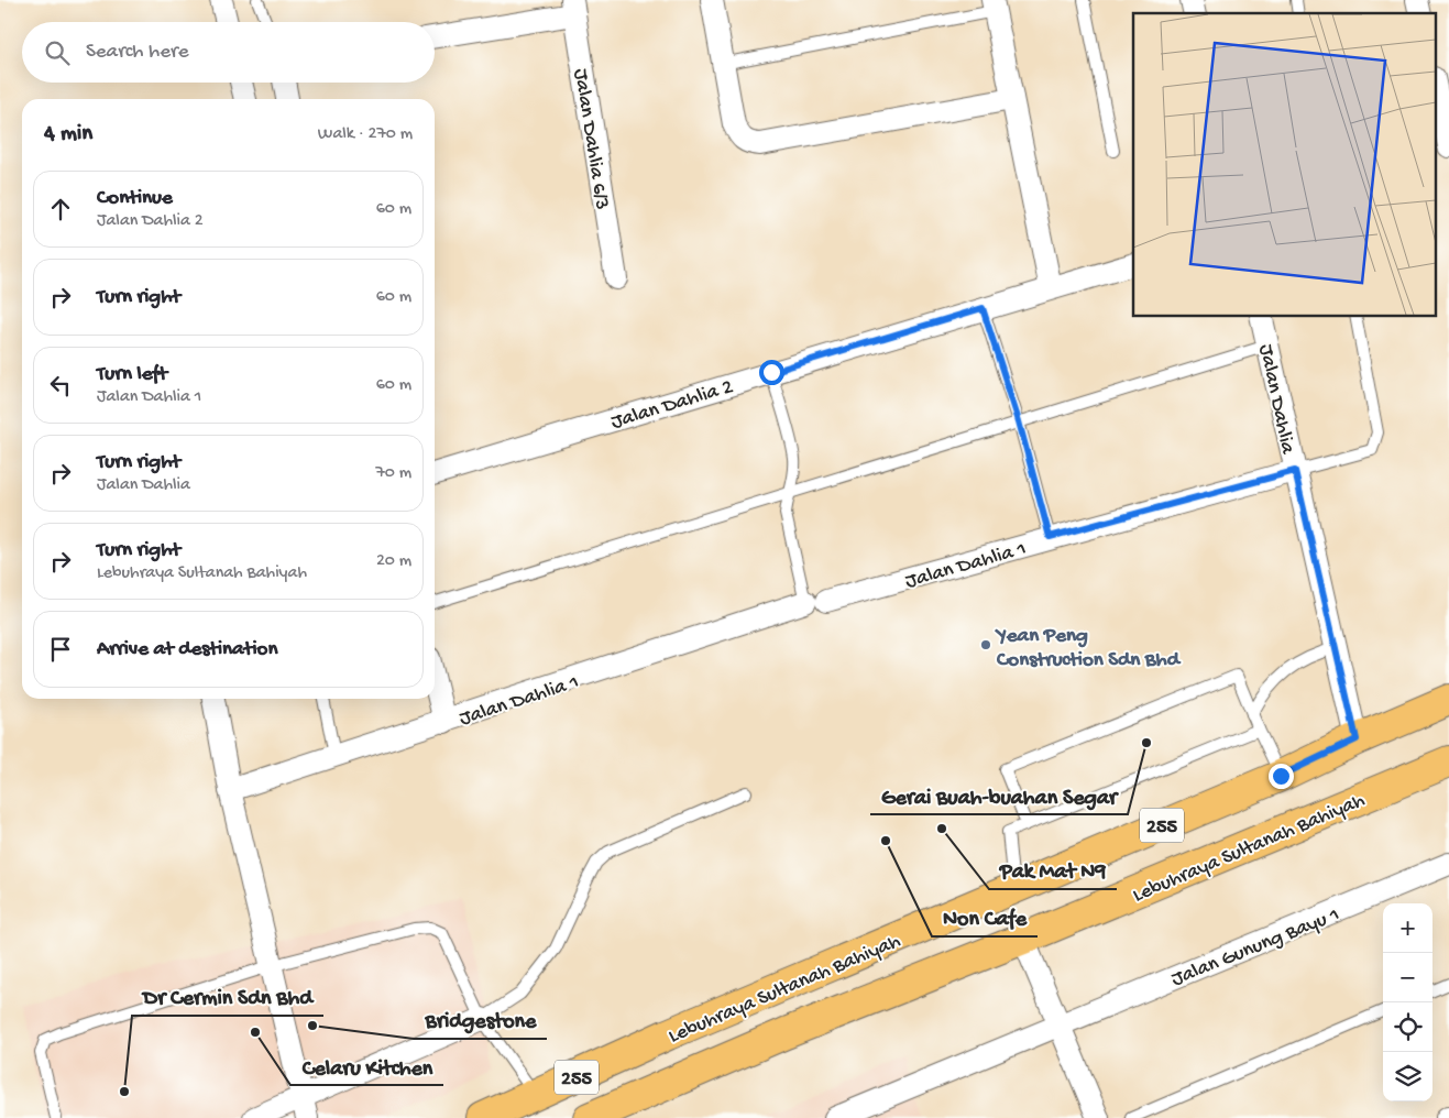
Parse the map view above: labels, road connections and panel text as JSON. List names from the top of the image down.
{
  "streets": {
    "main road": ["255", "Lebuhraya Sultanah Bahiyah"],
    "street": [
      "Jalan Dahlia 6/3",
      "Jalan Dahlia",
      "Jalan Dahlia 2",
      "Jalan Dahlia 1",
      "Jalan Gunung Bayu 1"
    ]
  },
  "crossings": [
    ["Jalan Dahlia", "Jalan Dahlia 1"],
    ["Jalan Dahlia", "Lebuhraya Sultanah Bahiyah"]
  ],
  "places": [
    "Yean Peng Construction Sdn Bhd",
    "Gerai Buah-buahan Segar",
    "Pak Mat N9",
    "Non Cafe",
    "Bridgestone",
    "Celaru Kitchen",
    "Dr Cermin Sdn Bhd"
  ],
  "page": {
    "search": "Search here",
    "heading": ["4 min", "Walk · 270 m"],
    "list": [
      ["Continue", "Jalan Dahlia 2", "60 m"],
      ["Turn right", "60 m"],
      ["Turn left", "Jalan Dahlia 1", "60 m"],
      ["Turn right", "Jalan Dahlia", "70 m"],
      ["Turn right", "Lebuhraya Sultanah Bahiyah", "20 m"],
      "Arrive at destination"
    ],
    "map_buttons": ["+", "−"]
  }
}
